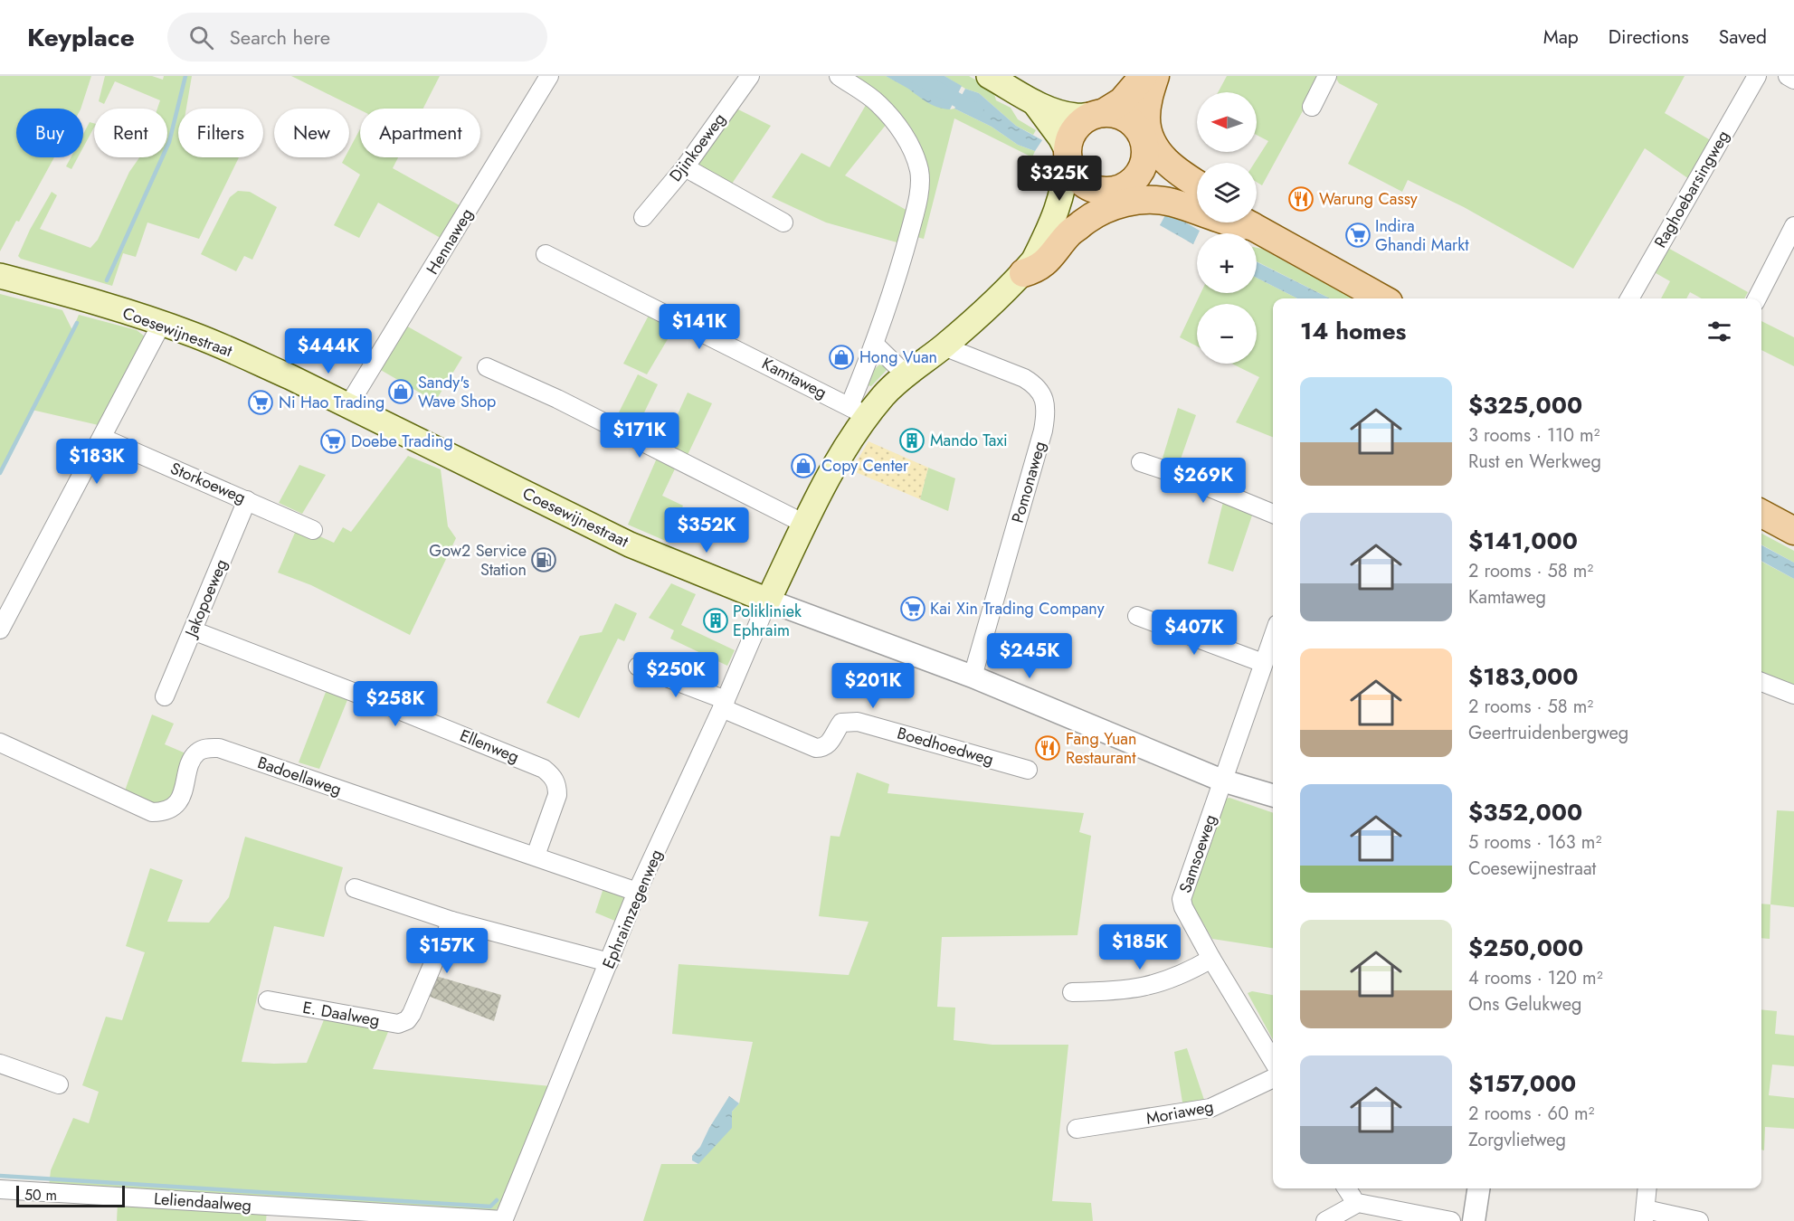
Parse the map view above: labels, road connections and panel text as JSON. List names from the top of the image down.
{
  "streets": {
    "main road": ["Coesewijnestraat"],
    "street": [
      "Djinkoeweg",
      "Raghoebarsingweg",
      "Hennaweg",
      "Kamtaweg",
      "Pomonaweg",
      "Storkoeweg",
      "Jakopoeweg",
      "Ellenweg",
      "Boedhoedweg",
      "Badoellaweg",
      "Samsoeweg",
      "Ephraimzegenweg",
      "E. Daalweg",
      "Moriaweg",
      "Leliendaalweg"
    ]
  },
  "crossings": [
    ["Hennaweg", "Coesewijnestraat"],
    ["Coesewijnestraat", "Pomonaweg"],
    ["Coesewijnestraat", "Samsoeweg"],
    ["Coesewijnestraat", "Ephraimzegenweg"],
    ["Storkoeweg", "Jakopoeweg"],
    ["Jakopoeweg", "Ellenweg"],
    ["Ellenweg", "Badoellaweg"],
    ["Boedhoedweg", "Ephraimzegenweg"],
    ["Badoellaweg", "Ephraimzegenweg"],
    ["Ephraimzegenweg", "Leliendaalweg"]
  ],
  "places": {
    "restaurant": ["Warung Cassy", "Fang Yuan Restaurant"],
    "supermarket": [
      "Indira Ghandi Markt",
      "Ni Hao Trading",
      "Doebe Trading",
      "Kai Xin Trading Company"
    ],
    "shop": ["Hong Vuan", "Sandy's Wave Shop", "Copy Center"],
    "building": ["Mando Taxi", "Polikliniek Ephraim"],
    "fuel station": ["Gow2 Service Station"]
  },
  "scale_bar": "50 m",
  "north": "left",
  "page": {
    "header": "Keyplace",
    "search": "Search here",
    "nav": ["Map", "Directions", "Saved"],
    "map_buttons": ["+", "−"],
    "chip": [
      "Buy",
      "Rent",
      "Filters",
      "New",
      "Apartment"
    ],
    "price": [
      "$325K",
      "$141K",
      "$444K",
      "$171K",
      "$183K",
      "$269K",
      "$352K",
      "$407K",
      "$245K",
      "$250K",
      "$201K",
      "$258K",
      "$185K",
      "$157K"
    ],
    "heading": "14 homes",
    "list": [
      {
        "name": "$325,000",
        "note": "3 rooms · 110 m² · Rust en Werkweg"
      },
      {
        "name": "$141,000",
        "note": "2 rooms · 58 m² · Kamtaweg"
      },
      {
        "name": "$183,000",
        "note": "2 rooms · 58 m² · Geertruidenbergweg"
      },
      {
        "name": "$352,000",
        "note": "5 rooms · 163 m² · Coesewijnestraat"
      },
      {
        "name": "$250,000",
        "note": "4 rooms · 120 m² · Ons Gelukweg"
      },
      {
        "name": "$157,000",
        "note": "2 rooms · 60 m² · Zorgvlietweg"
      }
    ],
    "scale": "50 m"
  }
}
